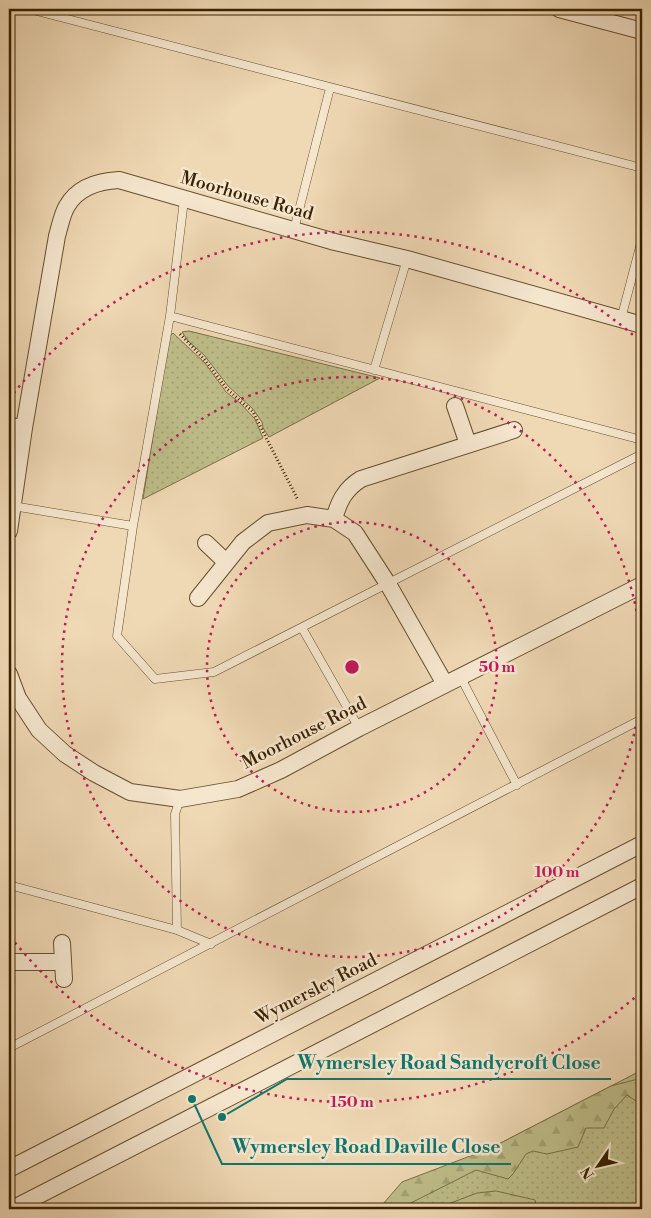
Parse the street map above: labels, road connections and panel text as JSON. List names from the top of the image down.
{
  "streets": {
    "street": ["Moorhouse Road", "Wymersley Road"]
  },
  "places": ["Wymersley Road Daville Close", "Wymersley Road Sandycroft Close"],
  "north": "bottom left",
  "rings": ["50 m", "100 m", "150 m"]
}
